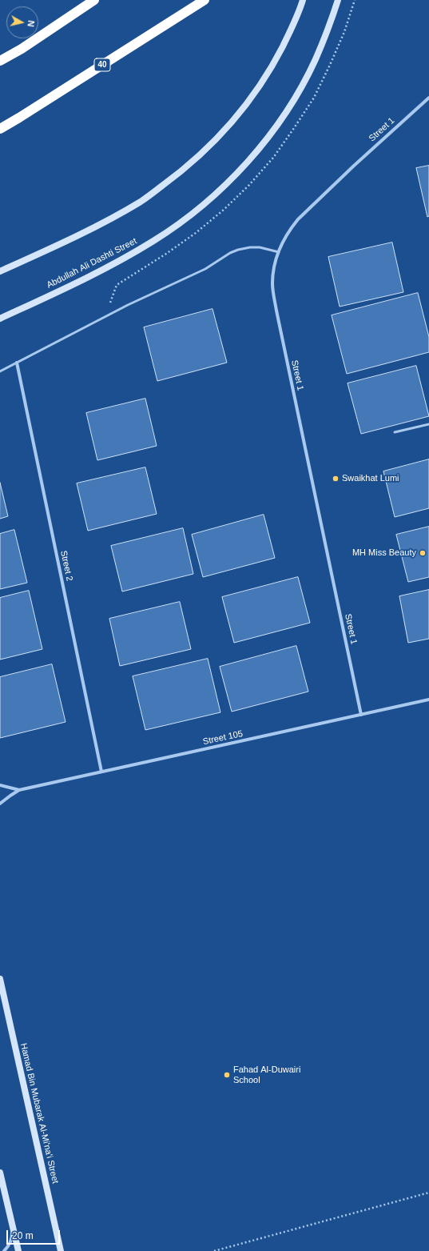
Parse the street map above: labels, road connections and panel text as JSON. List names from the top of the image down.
{
  "streets": {
    "highway": ["40"],
    "main road": ["Abdullah Ali Dashti Street", "Hamad Bin Mubarak Al-Mi'na'i Street"],
    "street": ["Street 1", "Street 2", "Street 105"]
  },
  "crossings": [
    ["Street 1", "Street 105"],
    ["Street 2", "Street 105"]
  ],
  "places": ["Swaikhat Lumi", "MH Miss Beauty", "Fahad Al-Duwairi School"],
  "scale_bar": "20 m",
  "north": "right"
}
